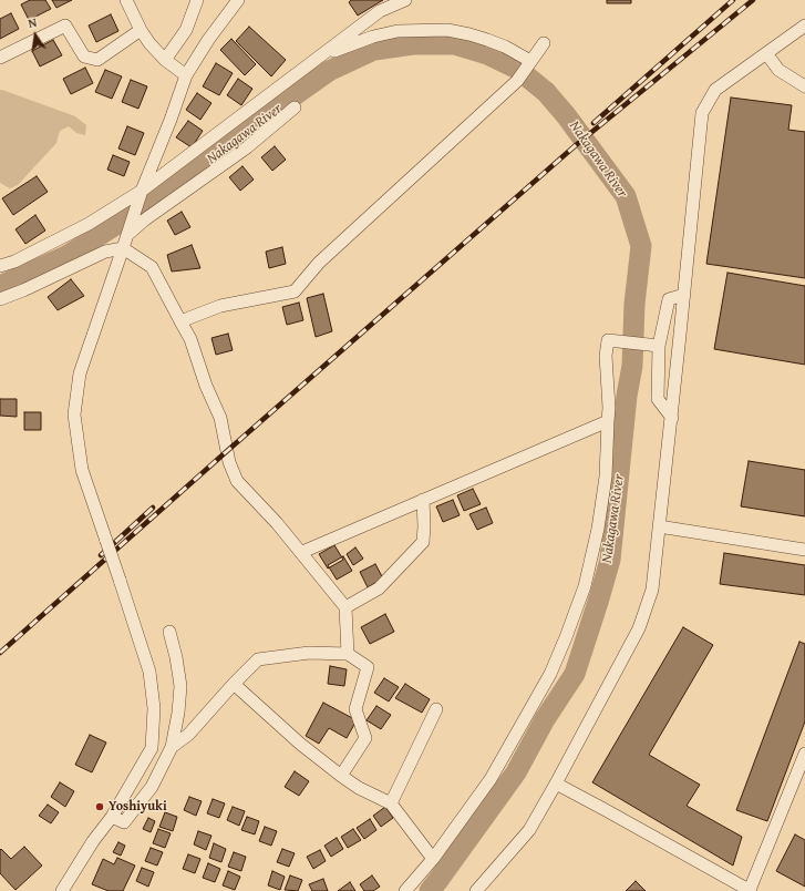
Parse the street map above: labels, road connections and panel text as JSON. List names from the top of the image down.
{
  "water": ["Nakagawa River"],
  "places": ["Yoshiyuki"],
  "north": "top"
}
